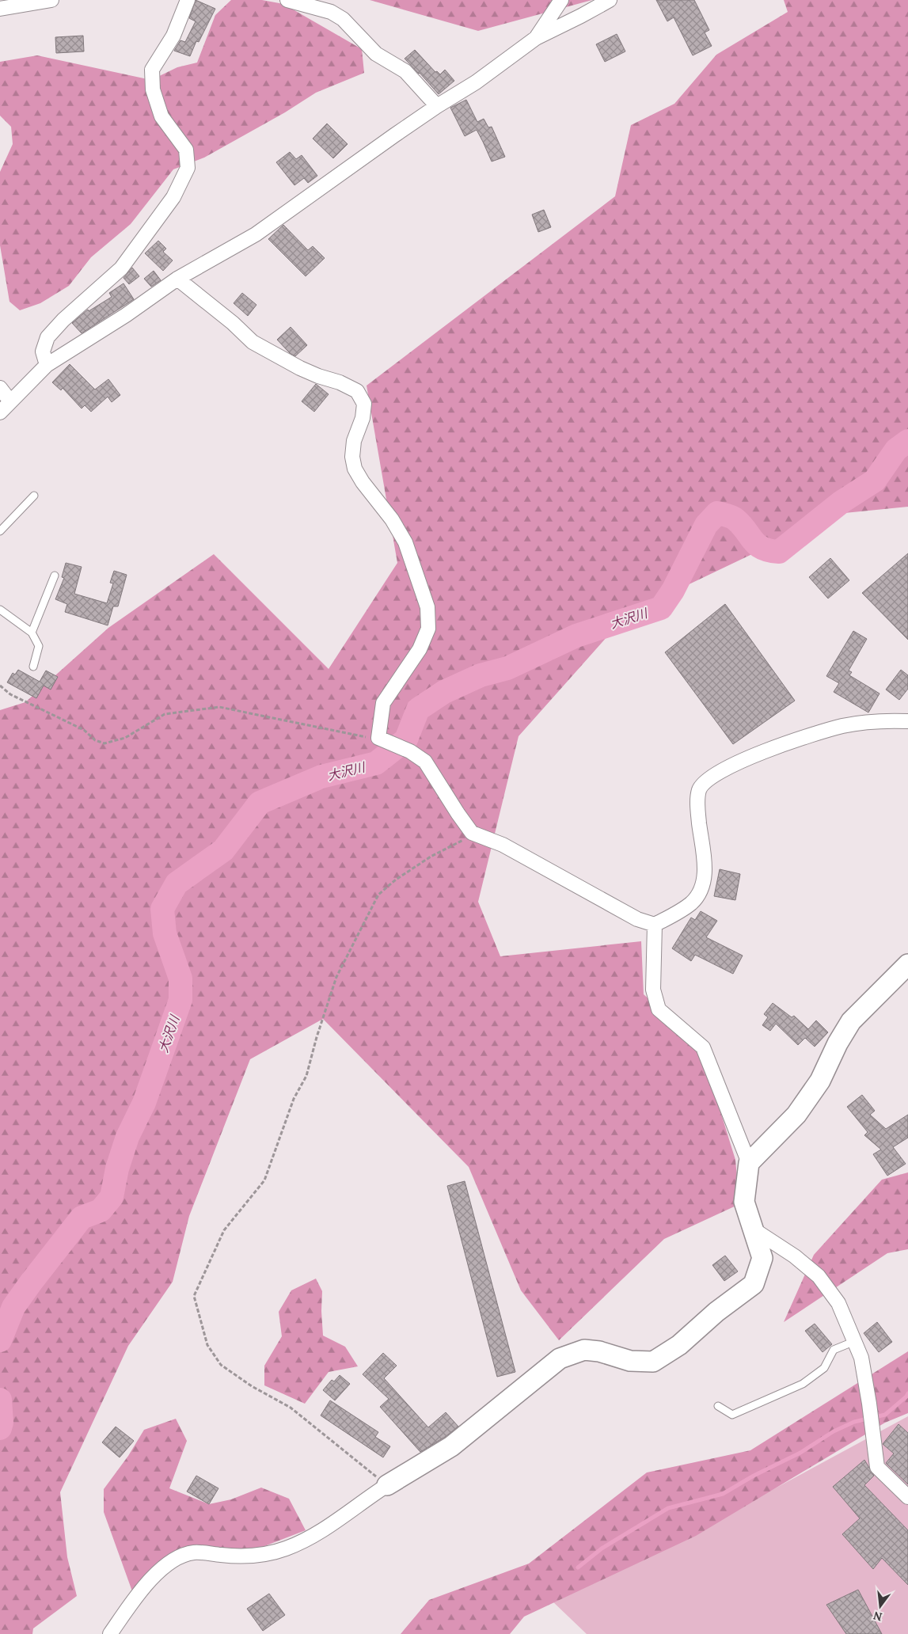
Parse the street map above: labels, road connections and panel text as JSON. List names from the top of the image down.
{
  "water": ["大沢川"],
  "north": "bottom"
}
